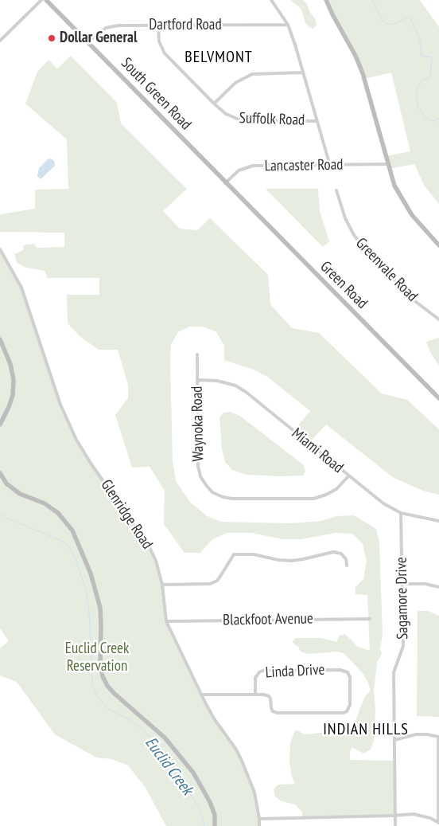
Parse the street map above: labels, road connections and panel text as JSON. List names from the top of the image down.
{
  "streets": {
    "street": [
      "Dartford Road",
      "South Green Road",
      "Suffolk Road",
      "Lancaster Road",
      "Greenvale Road",
      "Green Road",
      "Waynoka Road",
      "Miami Road",
      "Glenridge Road",
      "Sagamore Drive",
      "Blackfoot Avenue",
      "Linda Drive"
    ]
  },
  "crossings": [
    ["Dartford Road", "South Green Road"],
    ["Dartford Road", "Suffolk Road"],
    ["South Green Road", "Lancaster Road"],
    ["South Green Road", "Green Road"],
    ["Waynoka Road", "Miami Road"],
    ["Miami Road", "Sagamore Drive"],
    ["Glenridge Road", "Blackfoot Avenue"]
  ],
  "districts": ["BELVMONT", "INDIAN HILLS"],
  "water": ["Euclid Creek"],
  "parks": ["Euclid Creek Reservation"],
  "places": ["Dollar General"]
}
